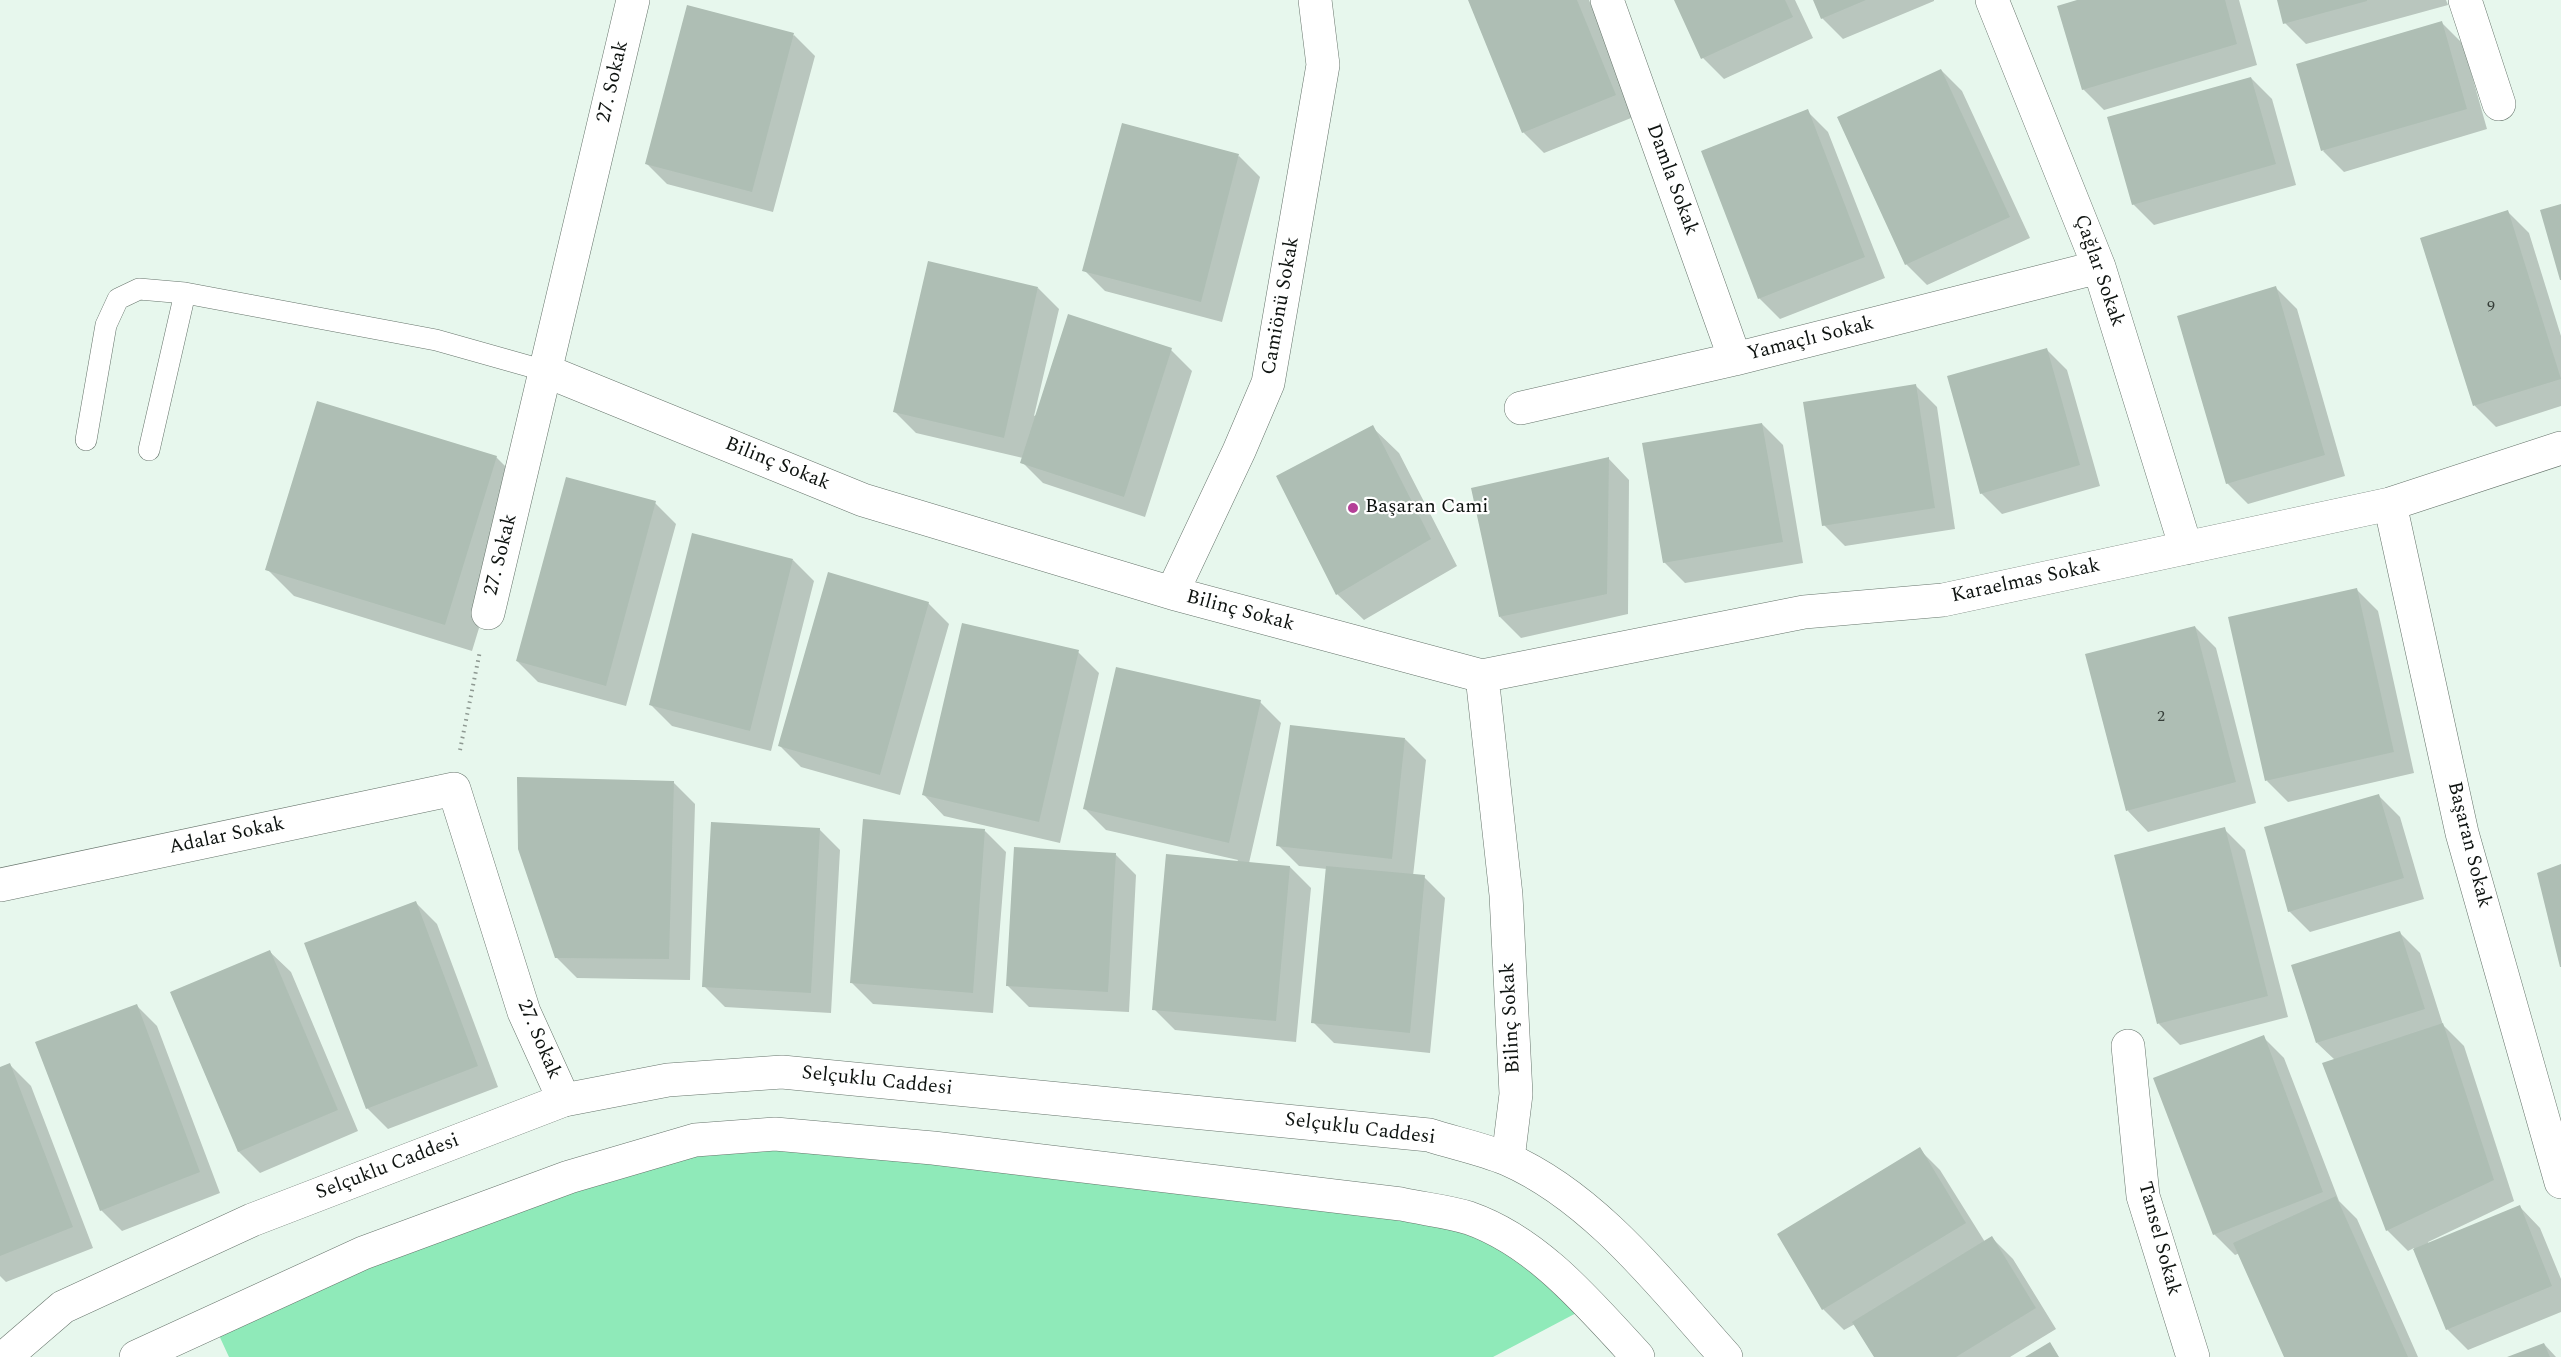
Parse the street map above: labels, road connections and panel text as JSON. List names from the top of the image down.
{
  "streets": {
    "street": [
      "27. Sokak",
      "Damla Sokak",
      "Çağlar Sokak",
      "Camiönü Sokak",
      "Yamaçlı Sokak",
      "Bilinç Sokak",
      "Karaelmas Sokak",
      "Adalar Sokak",
      "Başaran Sokak",
      "Selçuklu Caddesi",
      "Tansel Sokak"
    ]
  },
  "crossings": [
    ["27. Sokak", "Bilinç Sokak"],
    ["27. Sokak", "Adalar Sokak"],
    ["27. Sokak", "Selçuklu Caddesi"],
    ["Damla Sokak", "Yamaçlı Sokak"],
    ["Çağlar Sokak", "Yamaçlı Sokak"],
    ["Çağlar Sokak", "Karaelmas Sokak"],
    ["Camiönü Sokak", "Bilinç Sokak"],
    ["Bilinç Sokak", "Karaelmas Sokak"],
    ["Bilinç Sokak", "Selçuklu Caddesi"],
    ["Karaelmas Sokak", "Başaran Sokak"]
  ],
  "places": ["Başaran Cami"],
  "house_numbers": ["9", "2"]
}
